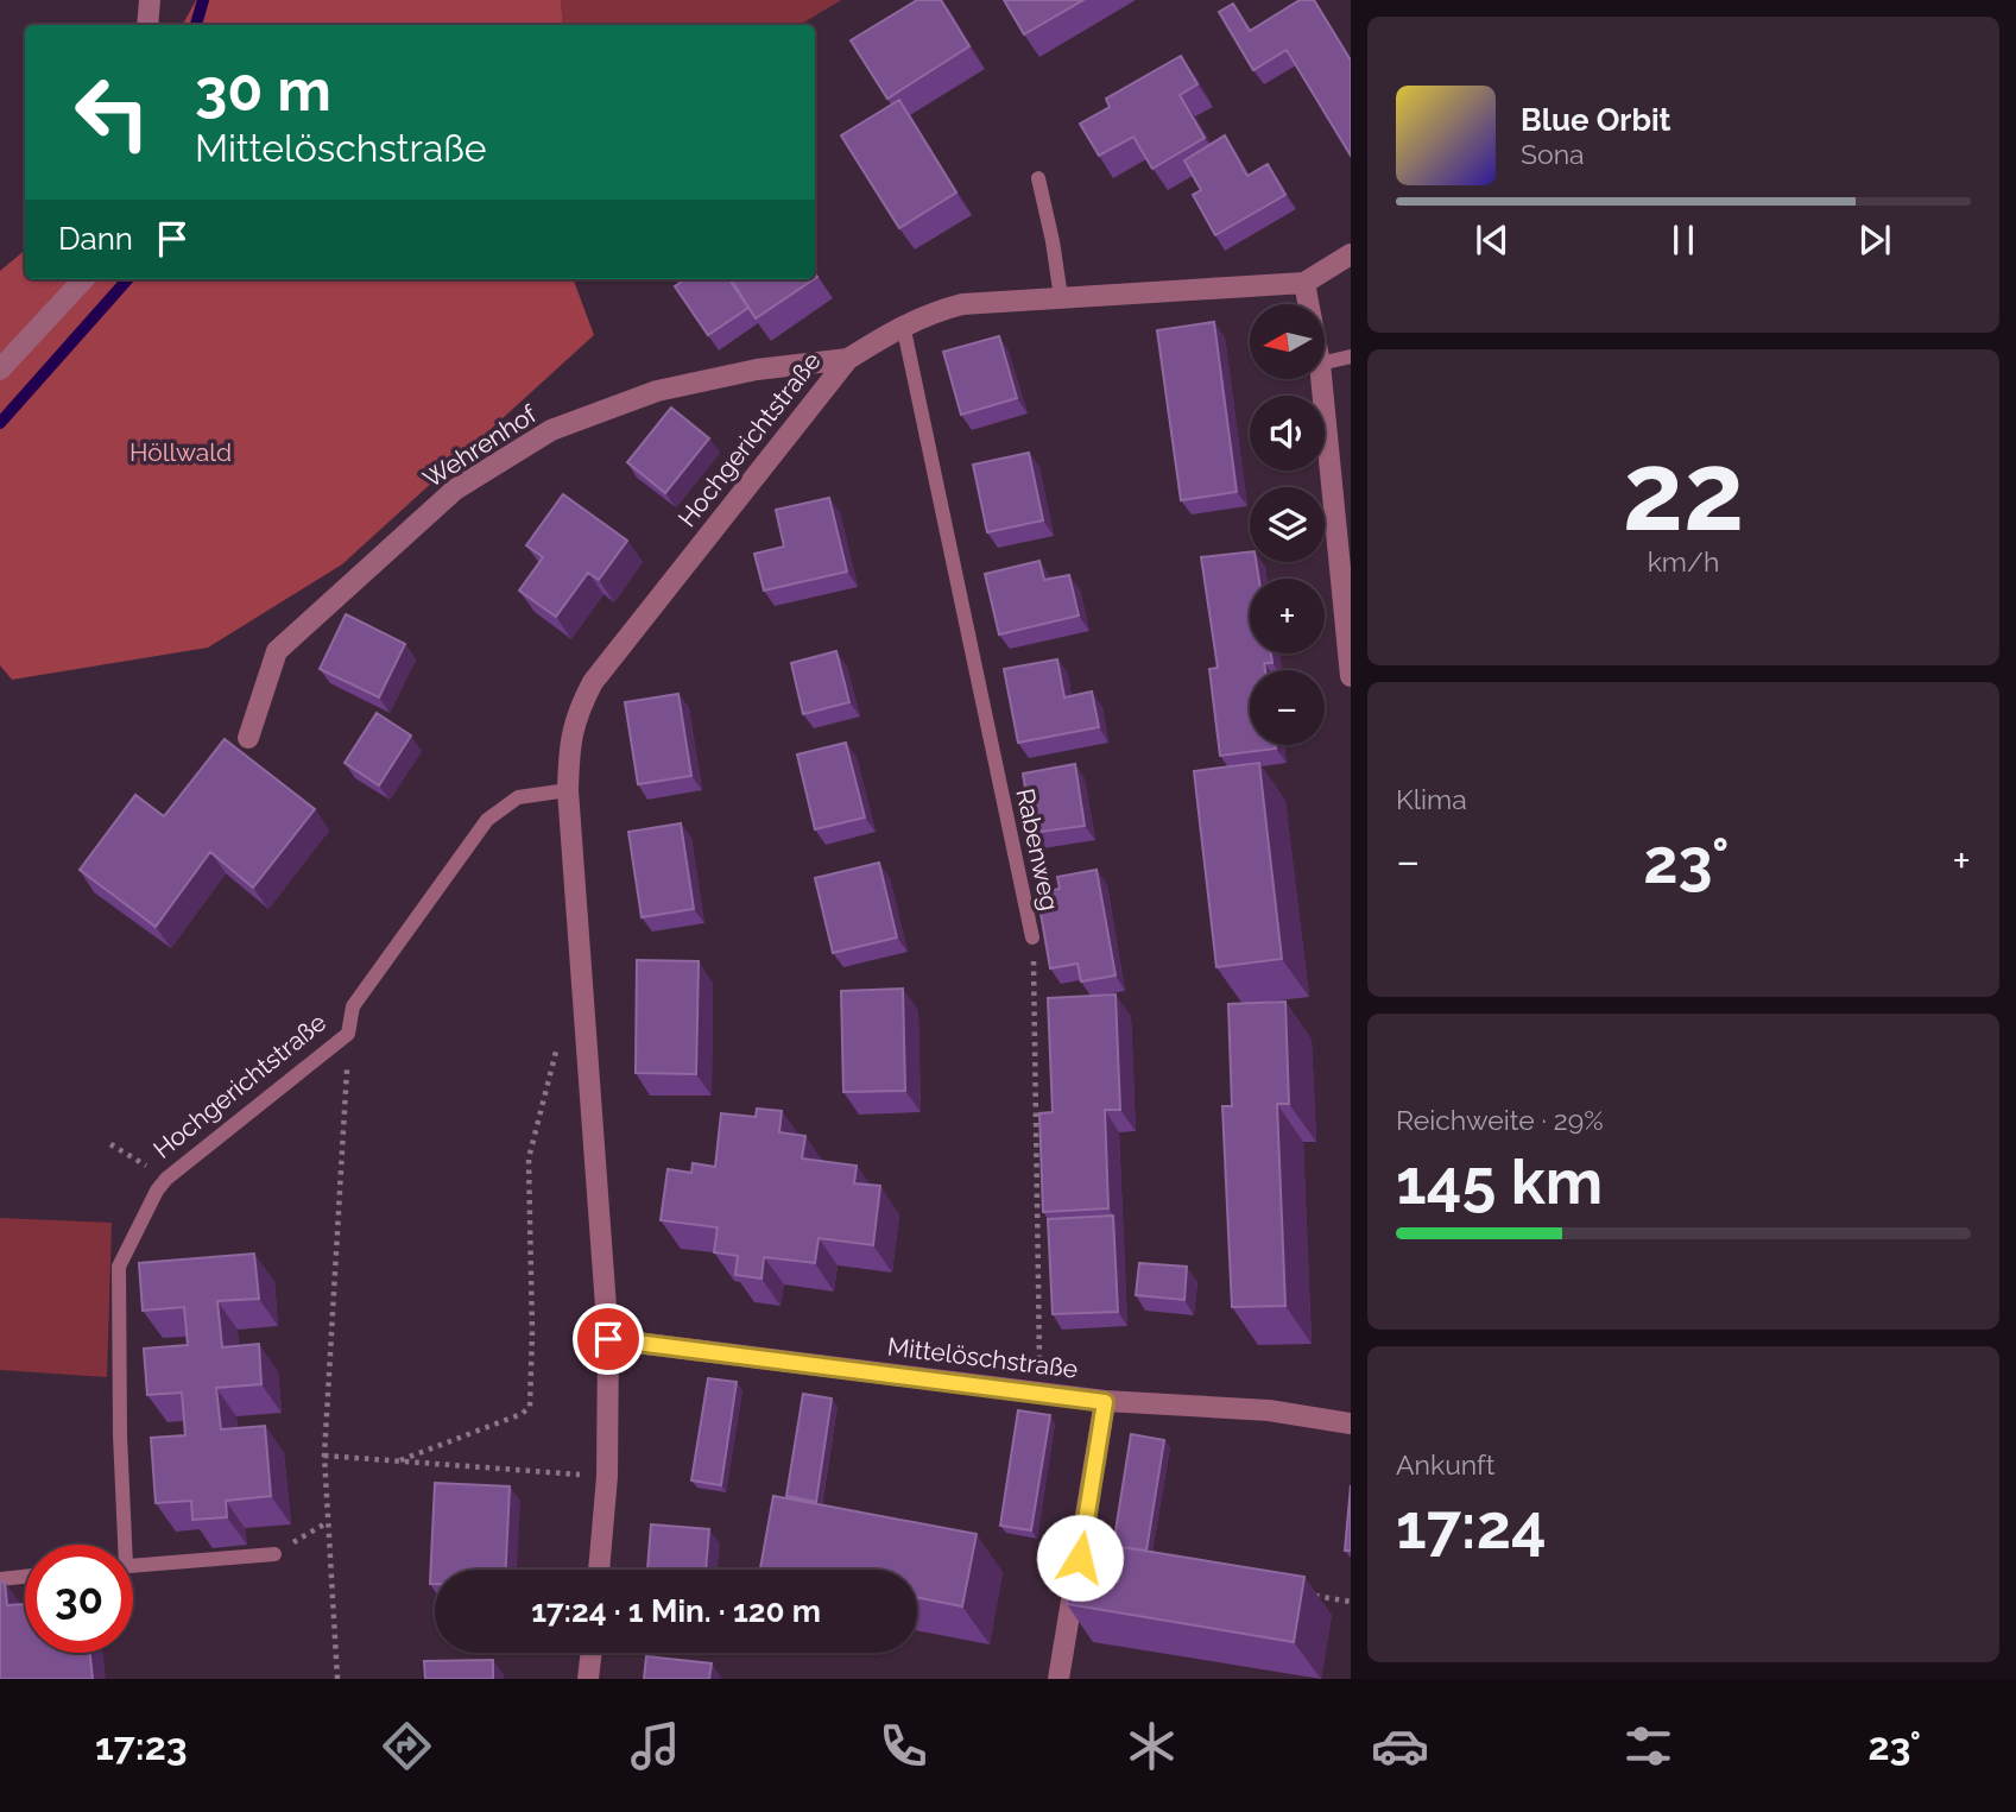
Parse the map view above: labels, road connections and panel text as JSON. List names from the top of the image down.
{
  "streets": {
    "street": ["Hochgerichtstraße", "Wehrenhof", "Mittelöschstraße"],
    "lane": ["Rabenweg"]
  },
  "crossings": [
    ["Hochgerichtstraße", "Wehrenhof"],
    ["Hochgerichtstraße", "Rabenweg"],
    ["Hochgerichtstraße", "Mittelöschstraße"],
    ["Rabenweg", "Mittelöschstraße"]
  ],
  "parks": ["Höllwald"],
  "north": "left",
  "page": {
    "turn": ["30 m", "Mittelöschstraße"],
    "song": ["Blue Orbit", "Sona"],
    "then": "Dann",
    "map_buttons": ["+", "−"],
    "tile": [
      ["22", "km/h"],
      "Klima",
      ["Reichweite · 29%", "145 km"],
      ["Ankunft", "17:24"]
    ],
    "heat": ["−", "23°", "+"],
    "limit": "30",
    "trip": "17:24 · 1 Min. · 120 m",
    "tabs": ["17:23", "23°"]
  }
}
